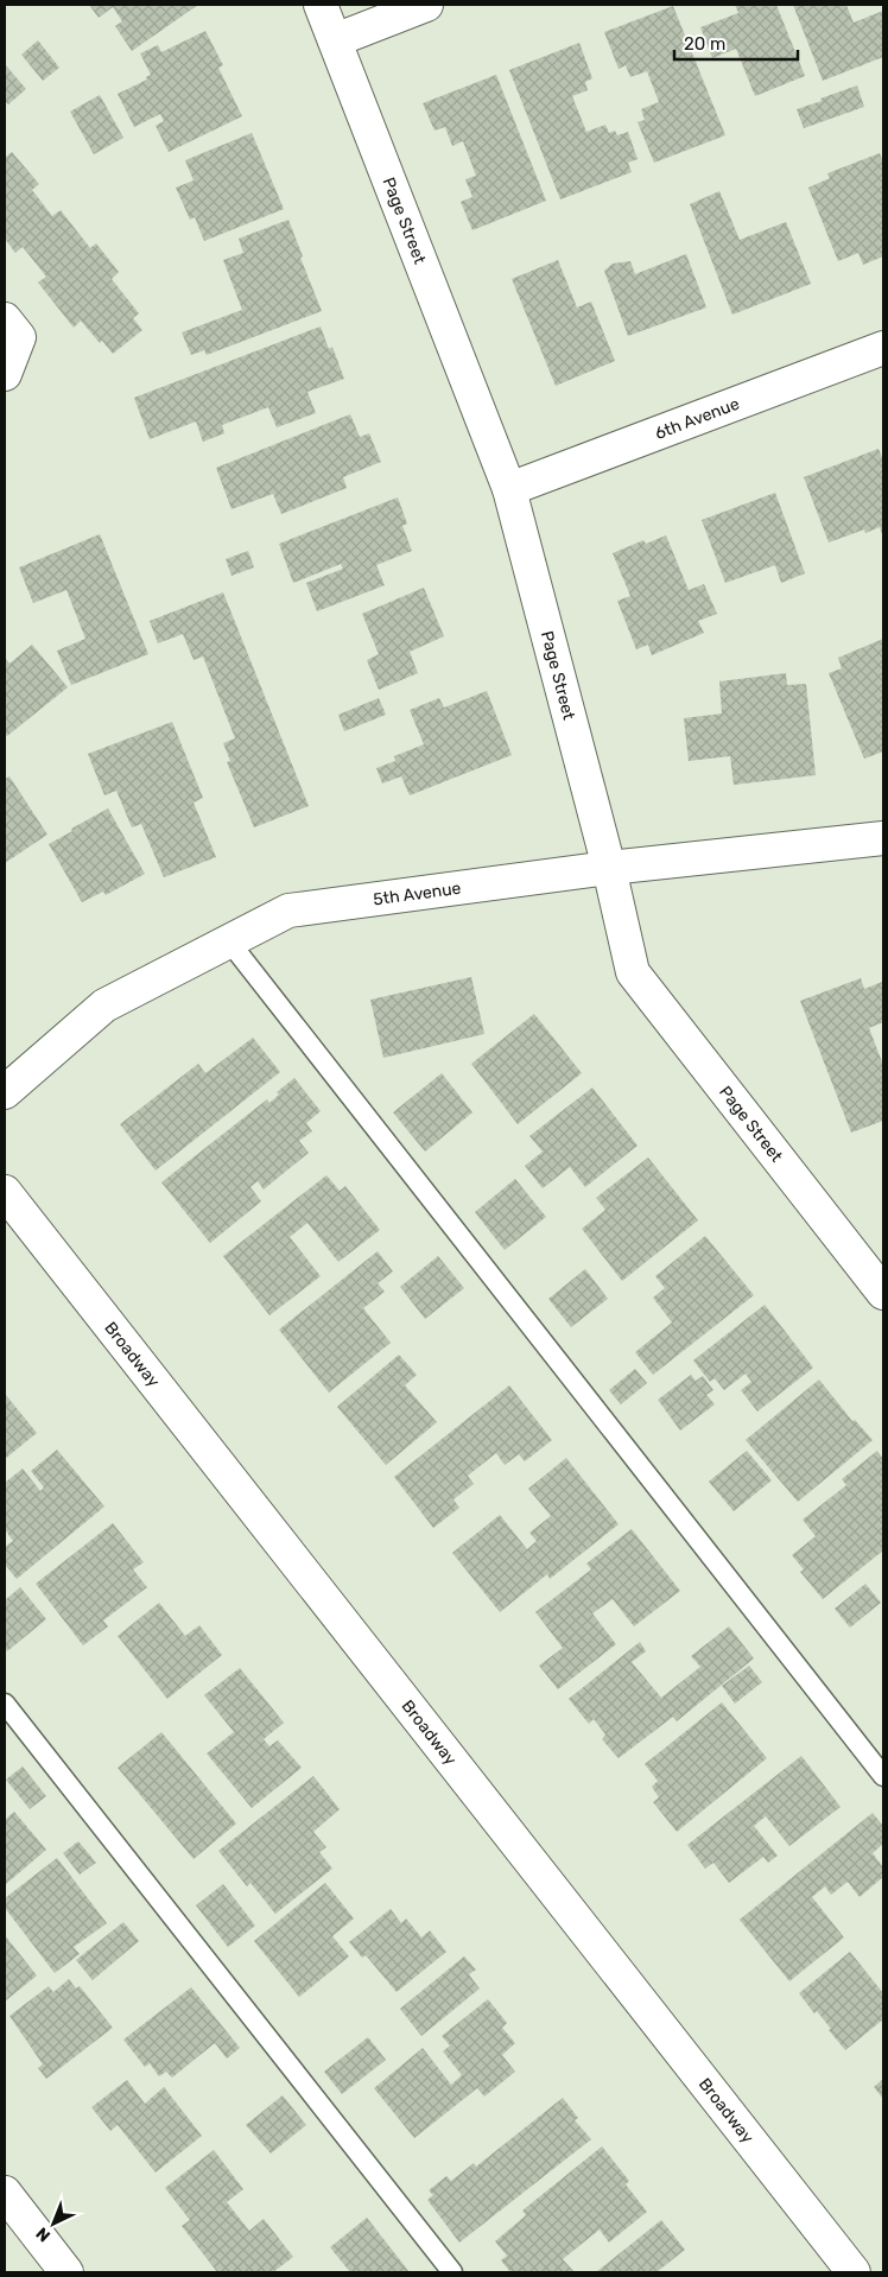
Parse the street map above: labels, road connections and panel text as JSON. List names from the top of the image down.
{
  "streets": {
    "street": [
      "Page Street",
      "6th Avenue",
      "5th Avenue",
      "Broadway"
    ]
  },
  "crossings": [
    ["Page Street", "6th Avenue"],
    ["Page Street", "5th Avenue"]
  ],
  "scale_bar": "20 m",
  "north": "bottom left"
}
